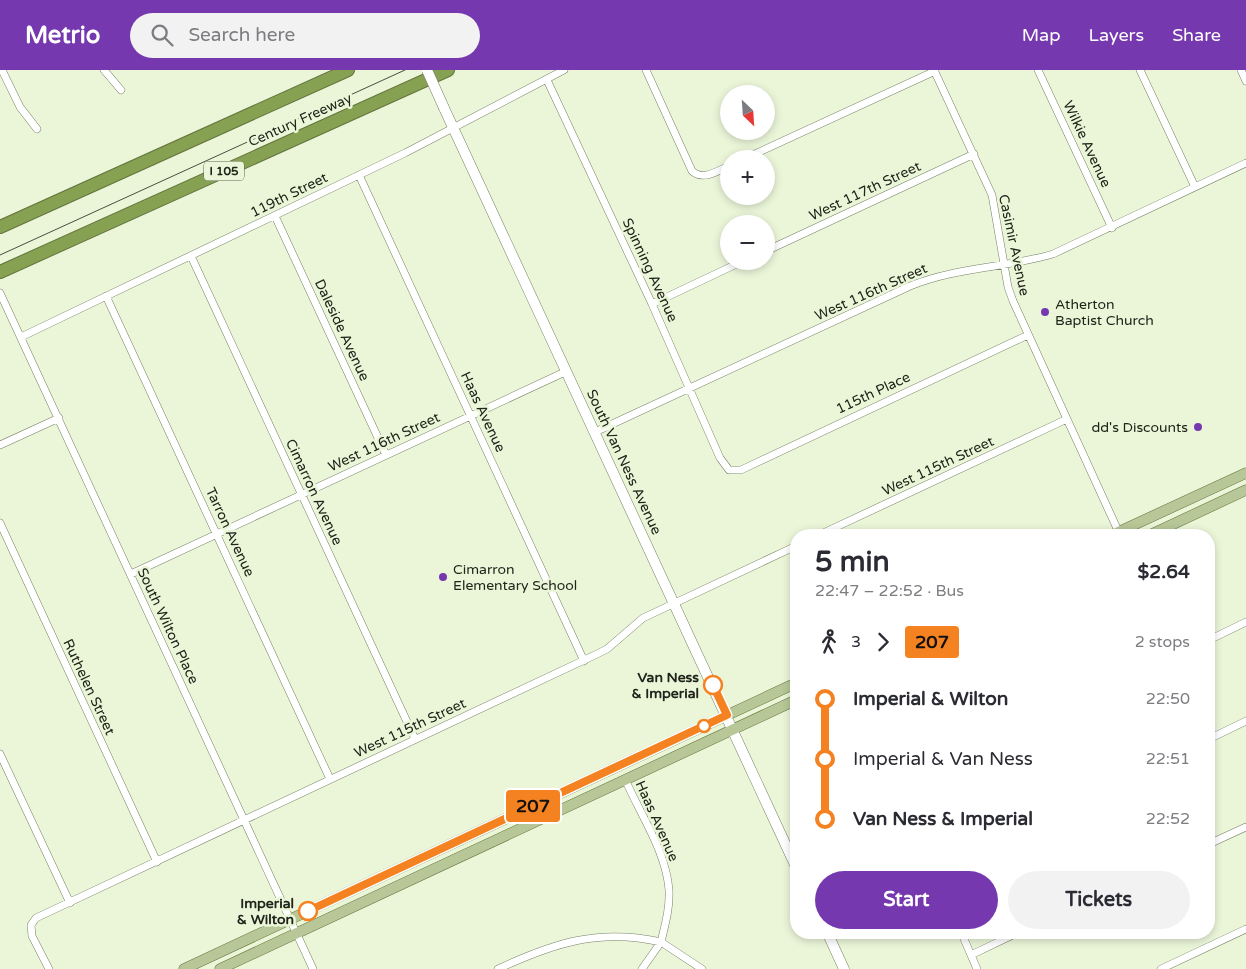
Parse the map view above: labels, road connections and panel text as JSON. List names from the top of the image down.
{
  "streets": {
    "highway": ["Century Freeway", "I 105"],
    "main road": ["South Van Ness Avenue"],
    "street": [
      "Wilkie Avenue",
      "West 117th Street",
      "119th Street",
      "Casimir Avenue",
      "Spinning Avenue",
      "West 116th Street",
      "Daleside Avenue",
      "115th Place",
      "Haas Avenue",
      "West 115th Street",
      "Cimarron Avenue",
      "Tarron Avenue",
      "South Wilton Place",
      "Ruthelen Street"
    ]
  },
  "crossings": [
    ["Wilkie Avenue", "West 116th Street"],
    ["West 117th Street", "Casimir Avenue"],
    ["119th Street", "Spinning Avenue"],
    ["119th Street", "Daleside Avenue"],
    ["119th Street", "Haas Avenue"],
    ["119th Street", "South Van Ness Avenue"],
    ["119th Street", "Cimarron Avenue"],
    ["119th Street", "Tarron Avenue"],
    ["119th Street", "South Wilton Place"],
    ["Casimir Avenue", "West 116th Street"],
    ["Casimir Avenue", "115th Place"],
    ["Casimir Avenue", "West 115th Street"],
    ["Spinning Avenue", "West 116th Street"],
    ["Spinning Avenue", "115th Place"],
    ["West 116th Street", "Daleside Avenue"],
    ["West 116th Street", "Haas Avenue"],
    ["West 116th Street", "South Van Ness Avenue"],
    ["West 116th Street", "Cimarron Avenue"],
    ["West 116th Street", "Tarron Avenue"],
    ["West 116th Street", "South Wilton Place"],
    ["Haas Avenue", "West 115th Street"],
    ["South Van Ness Avenue", "West 115th Street"],
    ["West 115th Street", "Cimarron Avenue"],
    ["West 115th Street", "Tarron Avenue"],
    ["West 115th Street", "South Wilton Place"],
    ["West 115th Street", "Ruthelen Street"]
  ],
  "places": [
    "Atherton Baptist Church",
    "dd's Discounts",
    "Cimarron Elementary School",
    "Van Ness & Imperial",
    "Imperial & Wilton"
  ],
  "lines": ["bus line 207"],
  "north": "bottom right",
  "page": {
    "header": "Metrio",
    "search": "Search here",
    "nav": ["Map", "Layers", "Share"],
    "on_map": "207",
    "map_buttons": ["+", "−"],
    "heading": ["5 min", "22:47 – 22:52 · Bus", "$2.64"],
    "legs": ["3", "207", "2 stops"],
    "list": [
      {
        "name": "Imperial & Wilton",
        "value": "22:50"
      },
      {
        "name": "Imperial & Van Ness",
        "value": "22:51"
      },
      {
        "name": "Van Ness & Imperial",
        "value": "22:52"
      }
    ],
    "buttons": ["Start", "Tickets"]
  }
}
